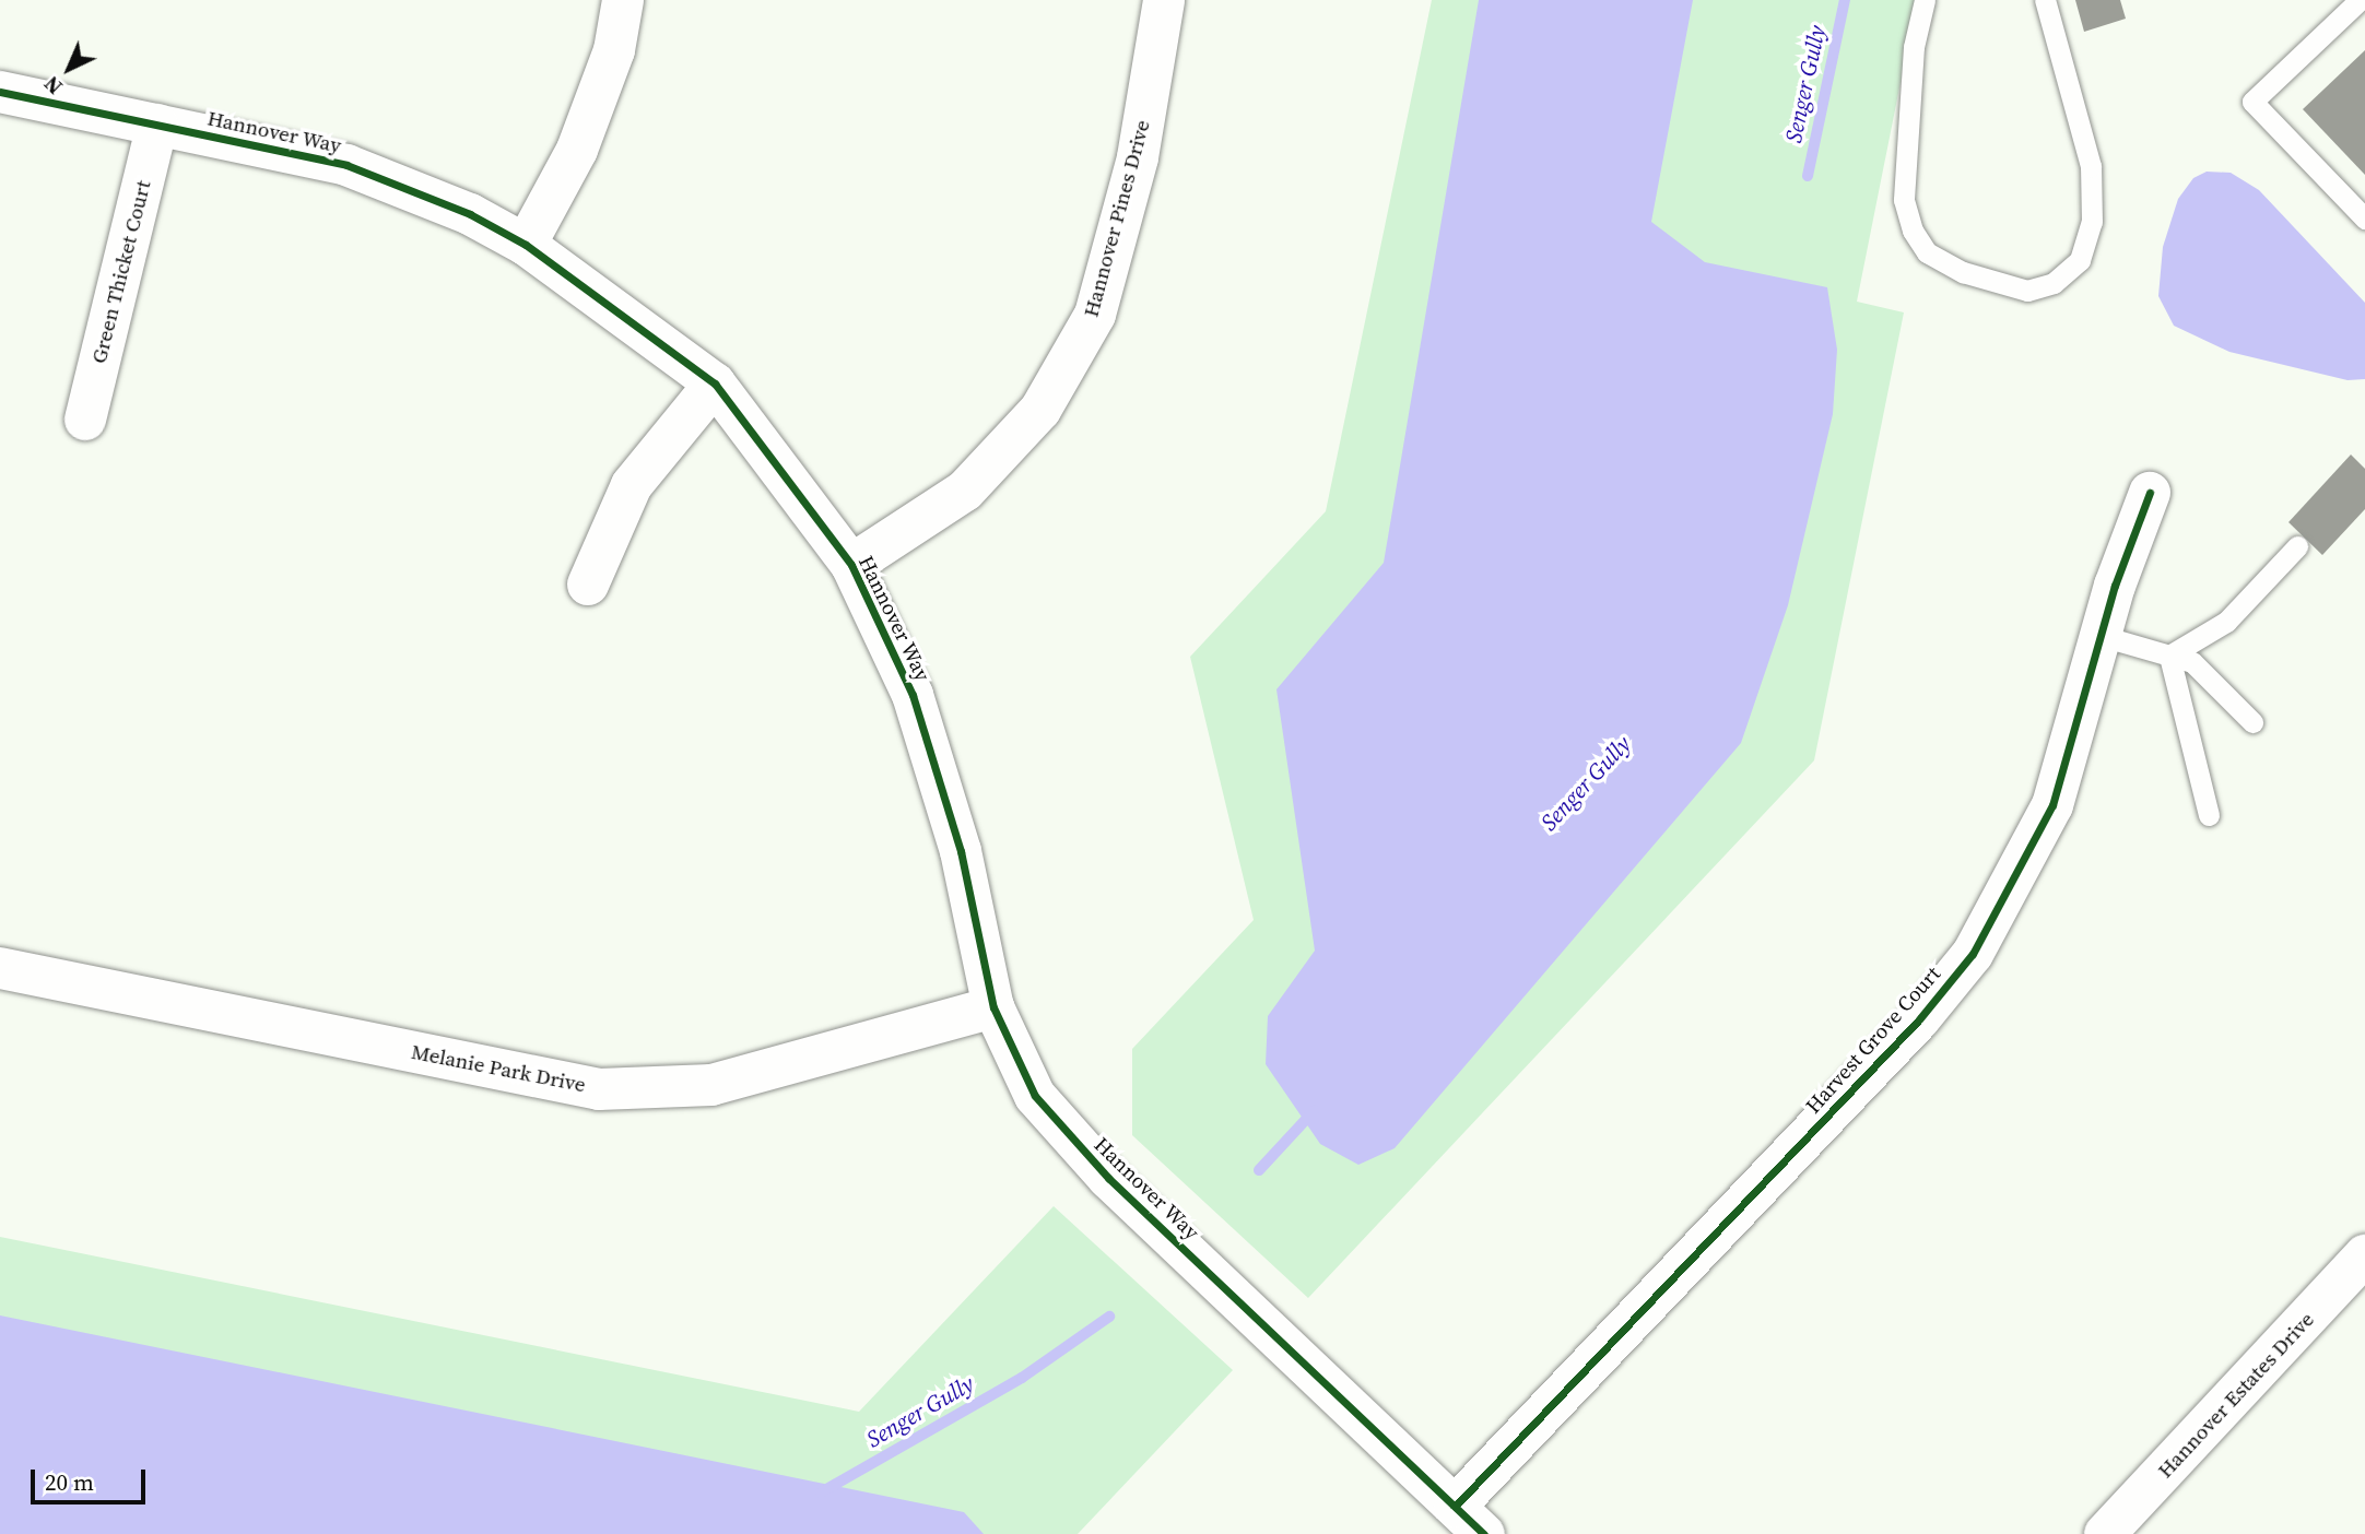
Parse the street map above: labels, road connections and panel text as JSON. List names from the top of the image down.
{
  "streets": {
    "street": [
      "Hannover Way",
      "Hannover Pines Drive",
      "Green Thicket Court",
      "Harvest Grove Court",
      "Melanie Park Drive",
      "Hannover Estates Drive"
    ]
  },
  "crossings": [
    ["Hannover Way", "Hannover Pines Drive"],
    ["Hannover Way", "Green Thicket Court"],
    ["Hannover Way", "Harvest Grove Court"],
    ["Hannover Way", "Melanie Park Drive"]
  ],
  "water": ["Senger Gully"],
  "scale_bar": "20 m",
  "north": "bottom left"
}
